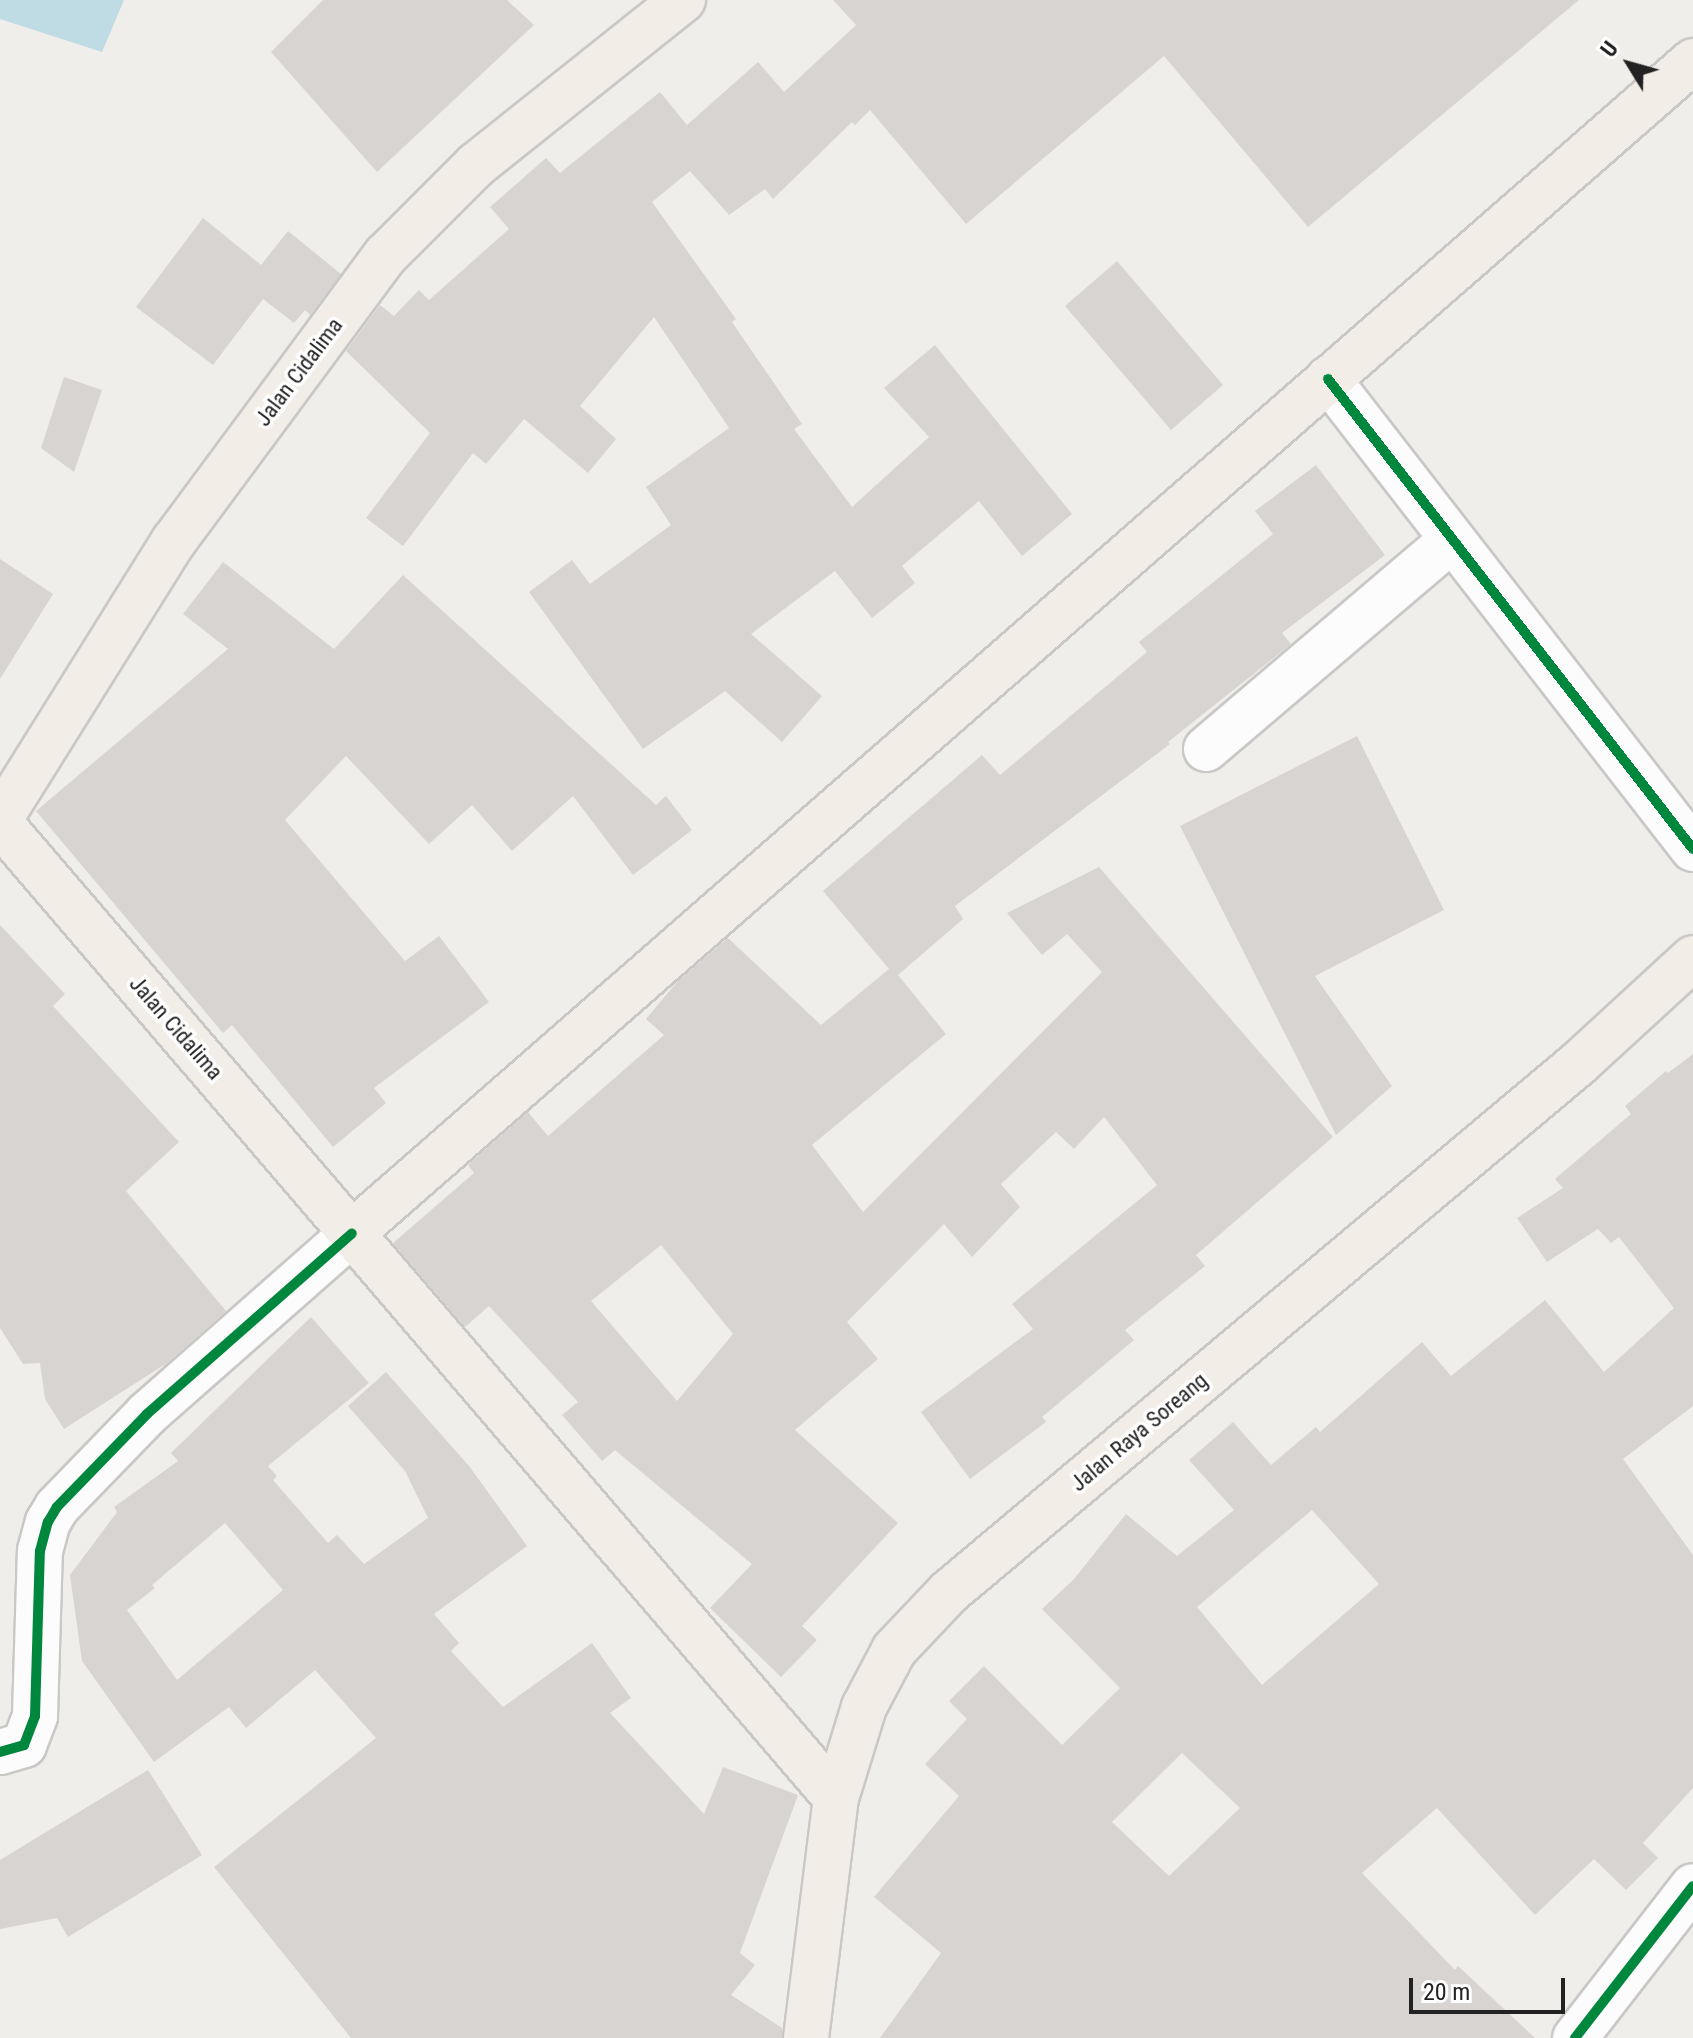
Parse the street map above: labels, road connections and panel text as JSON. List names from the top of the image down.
{
  "streets": {
    "main road": ["Jalan Cidalima", "Jalan Raya Soreang"]
  },
  "crossings": [
    ["Jalan Cidalima", "Jalan Raya Soreang"]
  ],
  "scale_bar": "20 m",
  "north": "top left"
}
